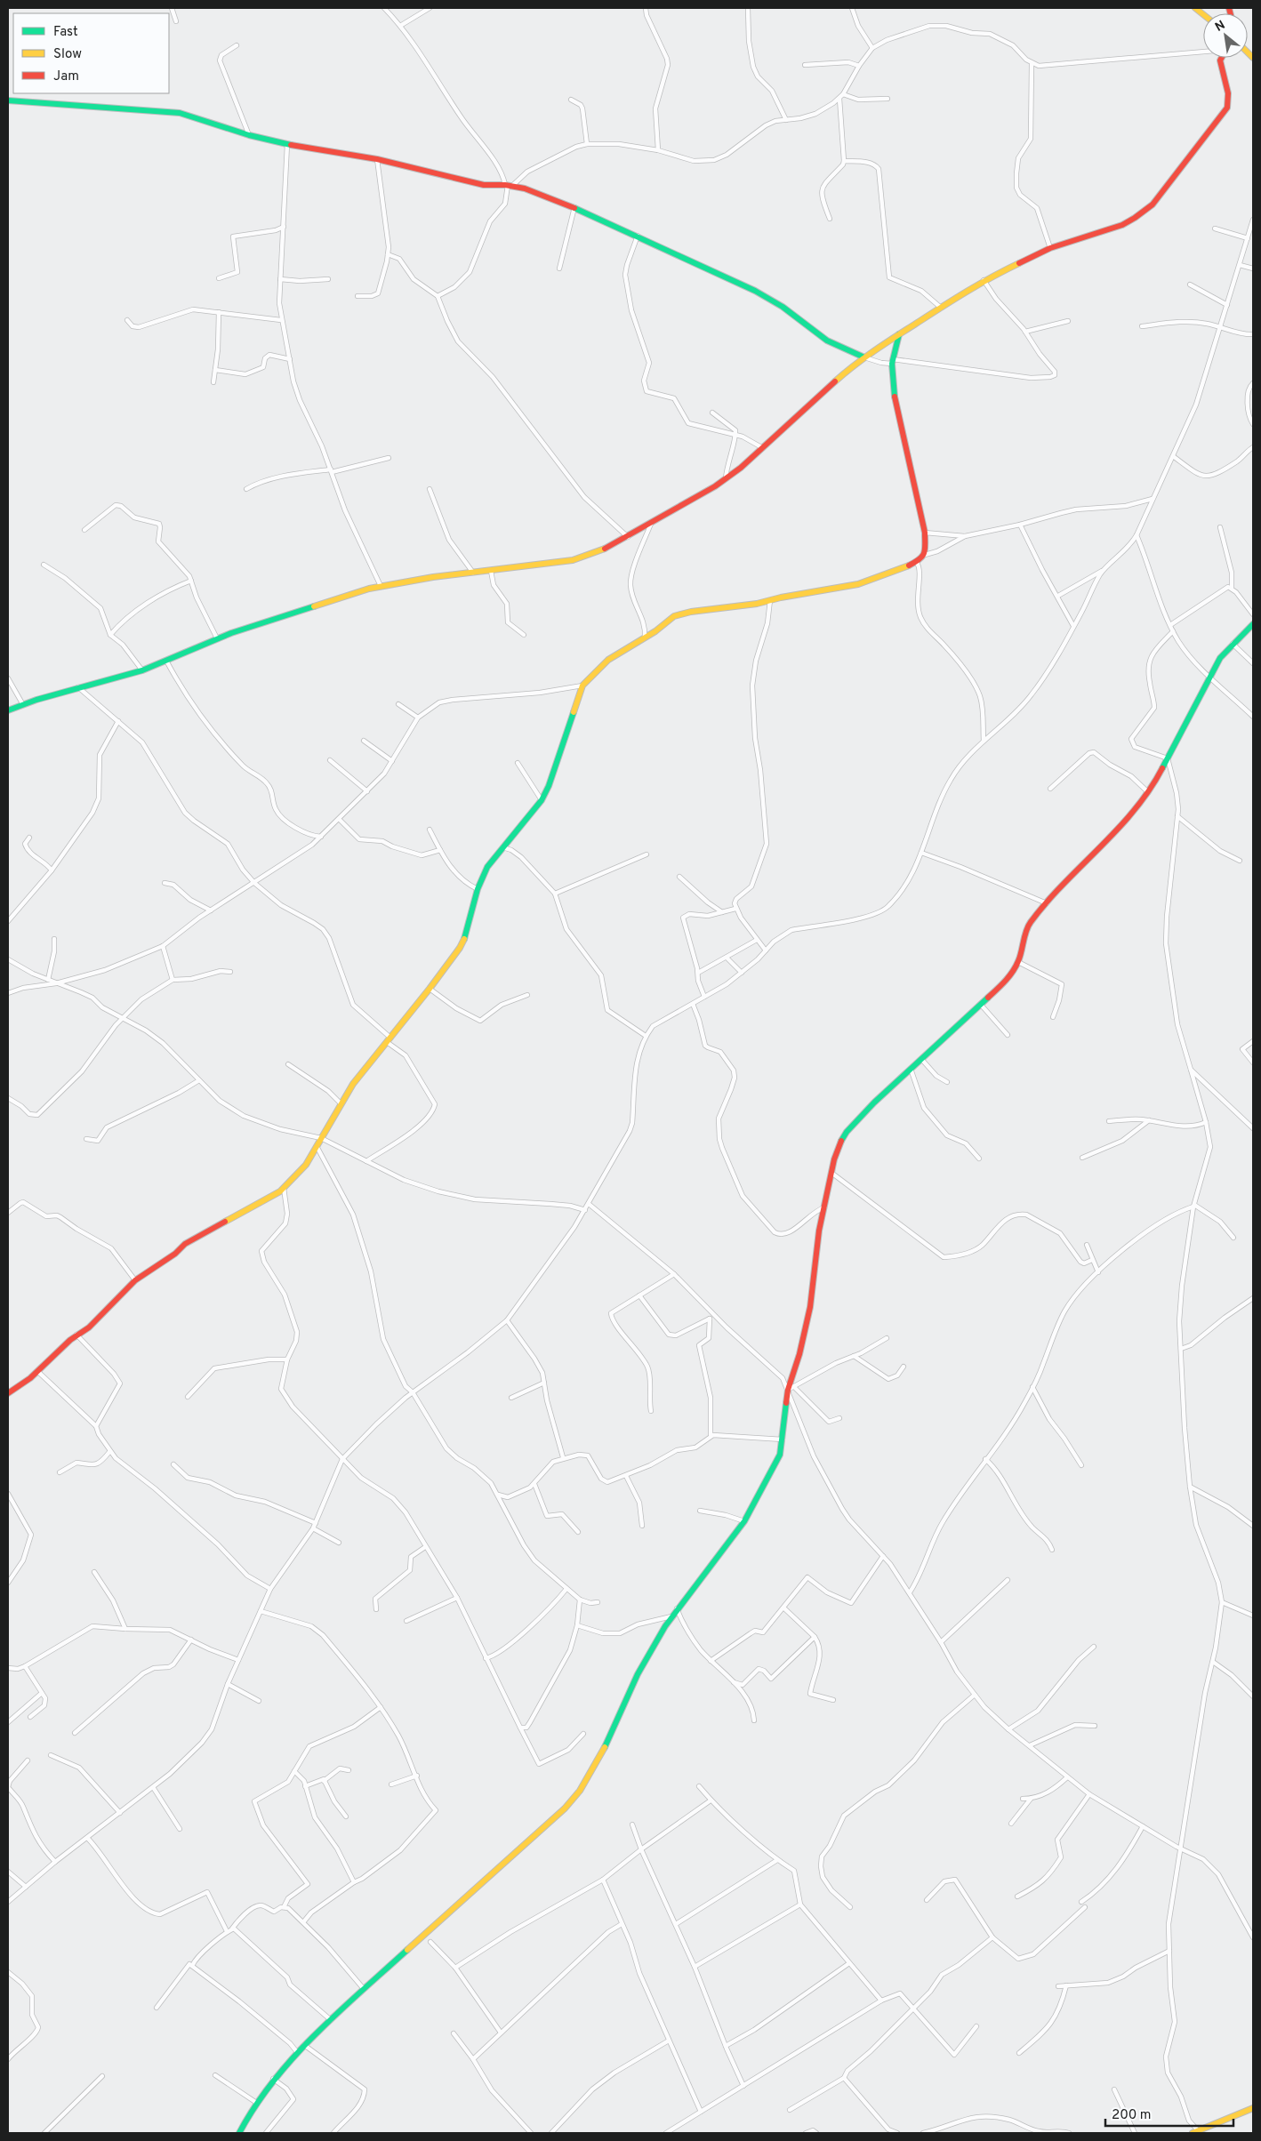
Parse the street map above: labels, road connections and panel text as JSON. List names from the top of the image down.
{
  "legend": ["Fast", "Slow", "Jam"],
  "scale_bar": "200 m",
  "north": "top left"
}
